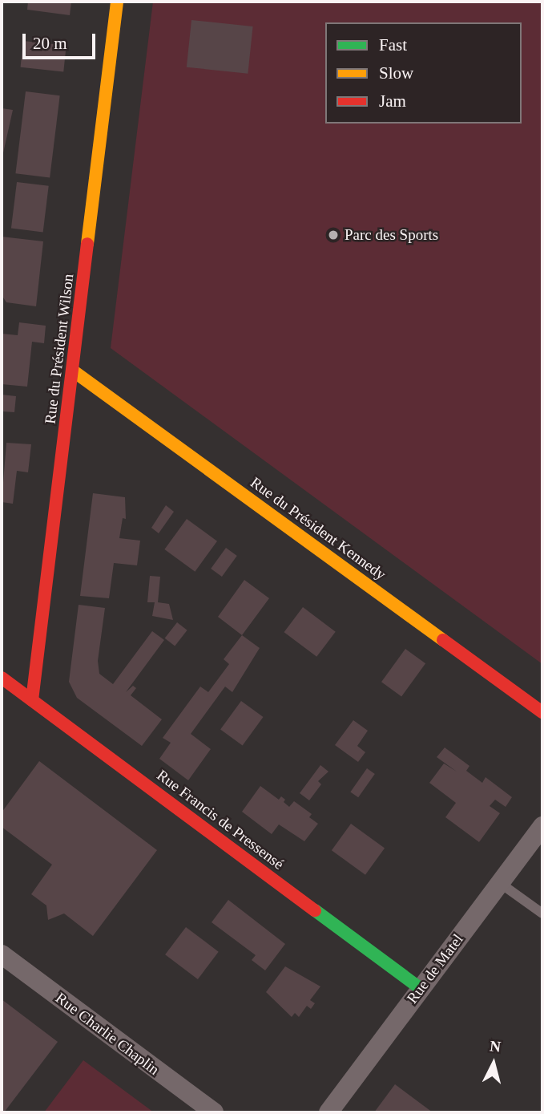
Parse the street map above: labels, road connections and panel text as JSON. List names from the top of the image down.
{
  "streets": {
    "street": [
      "Rue du Président Wilson",
      "Rue du Président Kennedy",
      "Rue Francis de Pressensé",
      "Rue de Matel",
      "Rue Charlie Chaplin"
    ]
  },
  "crossings": [
    ["Rue du Président Wilson", "Rue du Président Kennedy"],
    ["Rue du Président Wilson", "Rue Francis de Pressensé"],
    ["Rue Francis de Pressensé", "Rue de Matel"]
  ],
  "places": ["Parc des Sports"],
  "legend": ["Fast", "Slow", "Jam"],
  "scale_bar": "20 m",
  "north": "top"
}
